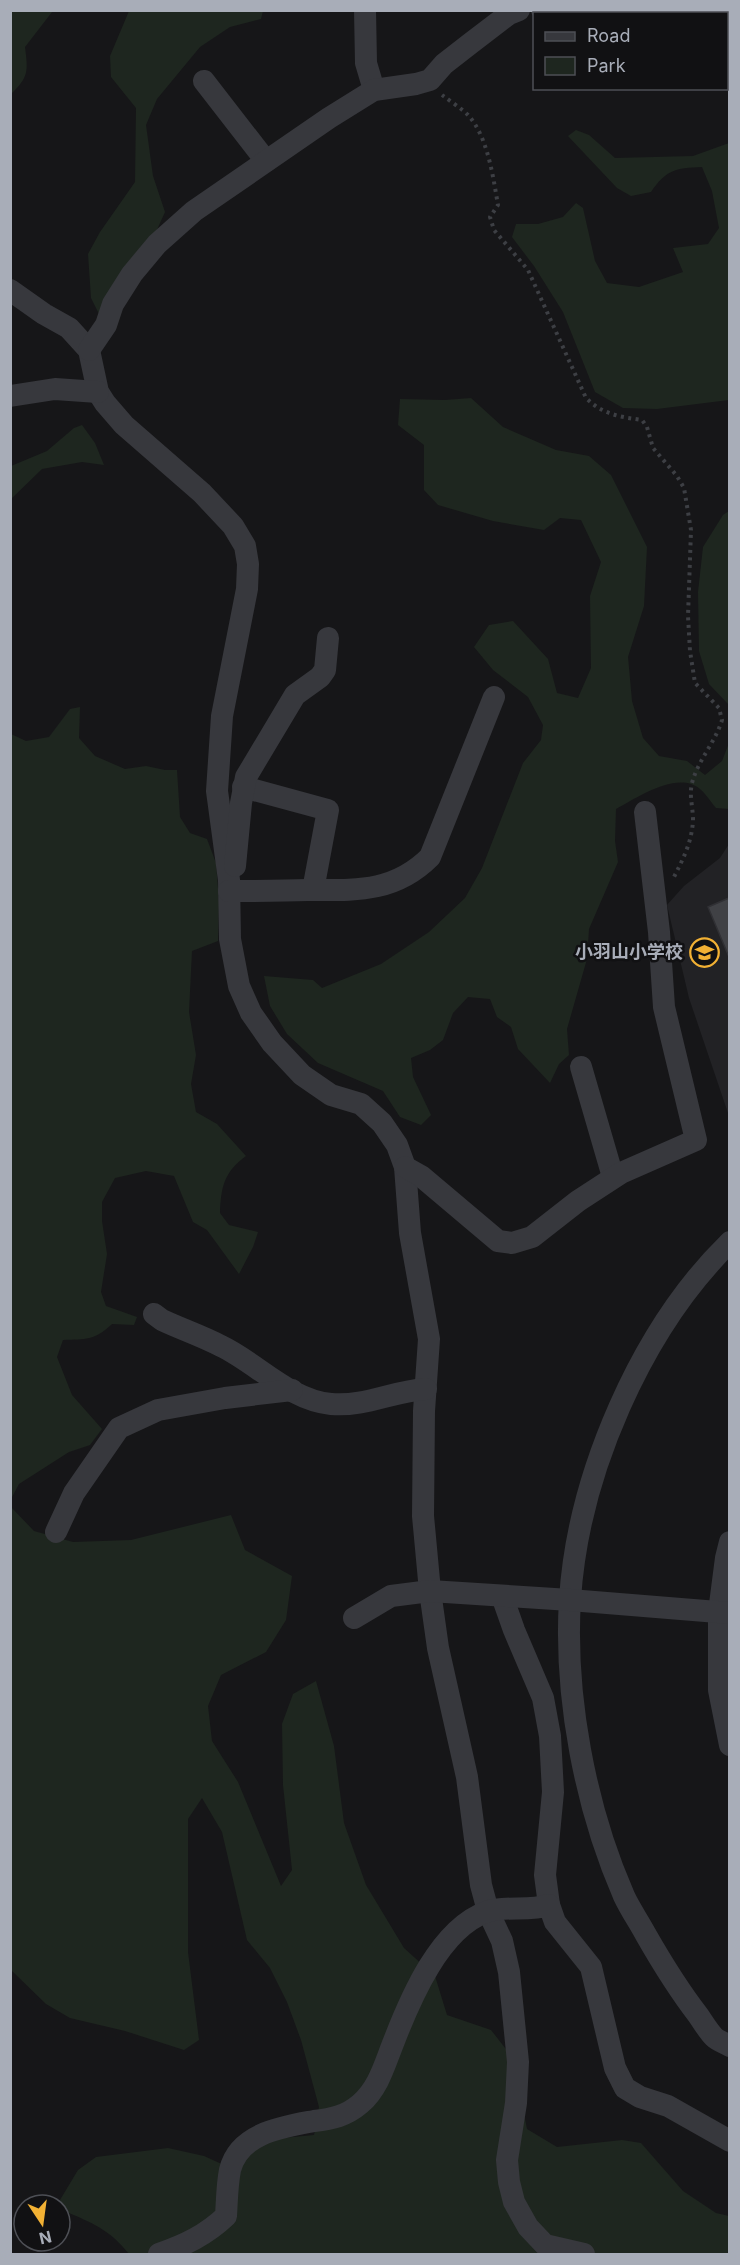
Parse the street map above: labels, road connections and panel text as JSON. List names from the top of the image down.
{
  "places": {
    "school or university": ["小羽山小学校"]
  },
  "legend": ["Road", "Park"],
  "north": "bottom"
}
